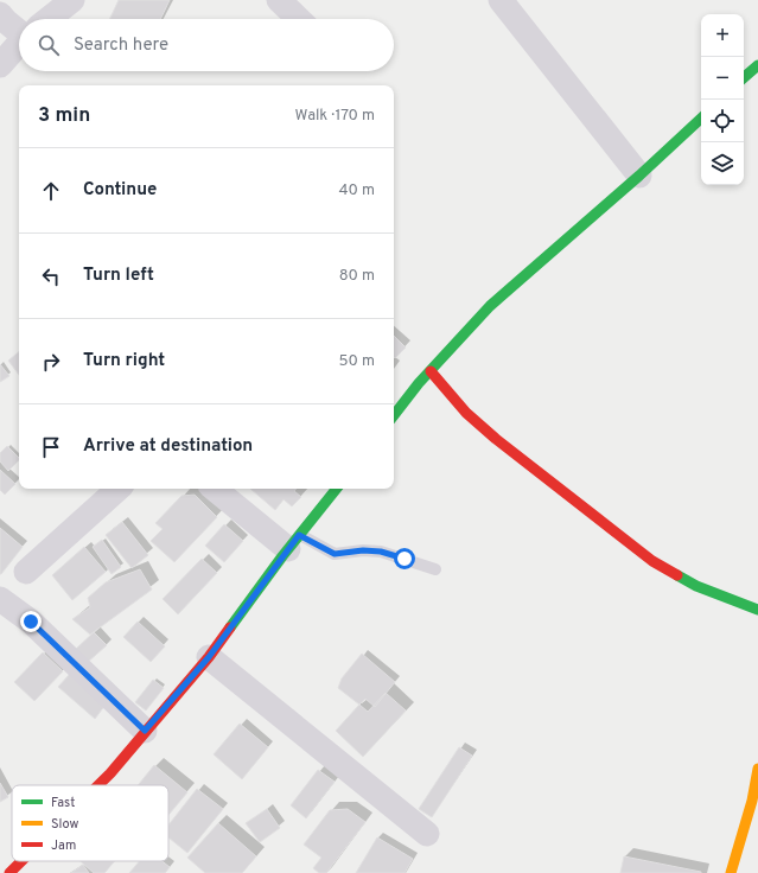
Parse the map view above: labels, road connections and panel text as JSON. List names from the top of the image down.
{
  "legend": ["Fast", "Slow", "Jam"],
  "page": {
    "map_buttons": ["+", "−"],
    "search": "Search here",
    "heading": ["3 min", "Walk · 170 m"],
    "list": [
      ["Continue", "40 m"],
      ["Turn left", "80 m"],
      ["Turn right", "50 m"],
      "Arrive at destination"
    ]
  }
}
